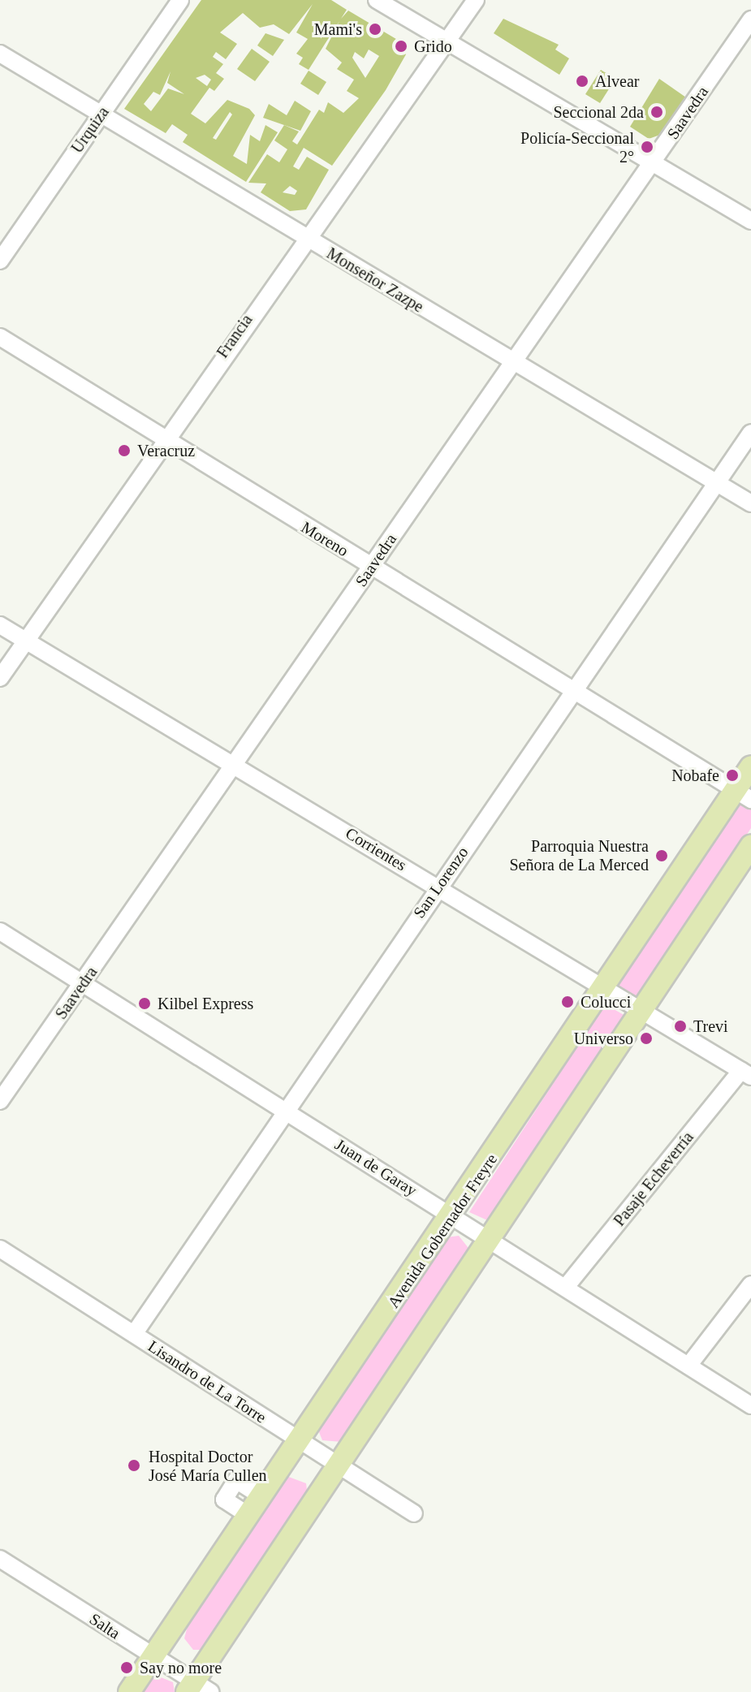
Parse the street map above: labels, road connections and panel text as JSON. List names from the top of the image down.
{
  "streets": {
    "main road": ["Avenida Gobernador Freyre"],
    "street": [
      "Saavedra",
      "Urquiza",
      "Monseñor Zazpe",
      "Francia",
      "Moreno",
      "Corrientes",
      "San Lorenzo",
      "Juan de Garay",
      "Pasaje Echeverría",
      "Lisandro de La Torre",
      "Salta"
    ]
  },
  "crossings": [
    ["Saavedra", "Monseñor Zazpe"],
    ["Saavedra", "Moreno"],
    ["Saavedra", "Corrientes"],
    ["Saavedra", "Juan de Garay"],
    ["Urquiza", "Monseñor Zazpe"],
    ["Monseñor Zazpe", "Francia"],
    ["Monseñor Zazpe", "San Lorenzo"],
    ["Francia", "Moreno"],
    ["Francia", "Corrientes"],
    ["Moreno", "San Lorenzo"],
    ["Moreno", "Avenida Gobernador Freyre"],
    ["Corrientes", "San Lorenzo"],
    ["Corrientes", "Pasaje Echeverría"],
    ["Corrientes", "Avenida Gobernador Freyre"],
    ["San Lorenzo", "Juan de Garay"],
    ["San Lorenzo", "Lisandro de La Torre"],
    ["Juan de Garay", "Pasaje Echeverría"],
    ["Juan de Garay", "Avenida Gobernador Freyre"],
    ["Avenida Gobernador Freyre", "Lisandro de La Torre"],
    ["Avenida Gobernador Freyre", "Salta"]
  ],
  "places": [
    "Mami's",
    "Grido",
    "Alvear",
    "Seccional 2da",
    "Policía-Seccional 2°",
    "Veracruz",
    "Nobafe",
    "Parroquia Nuestra Señora de La Merced",
    "Colucci",
    "Kilbel Express",
    "Trevi",
    "Universo",
    "Hospital Doctor José María Cullen",
    "Say no more"
  ]
}
